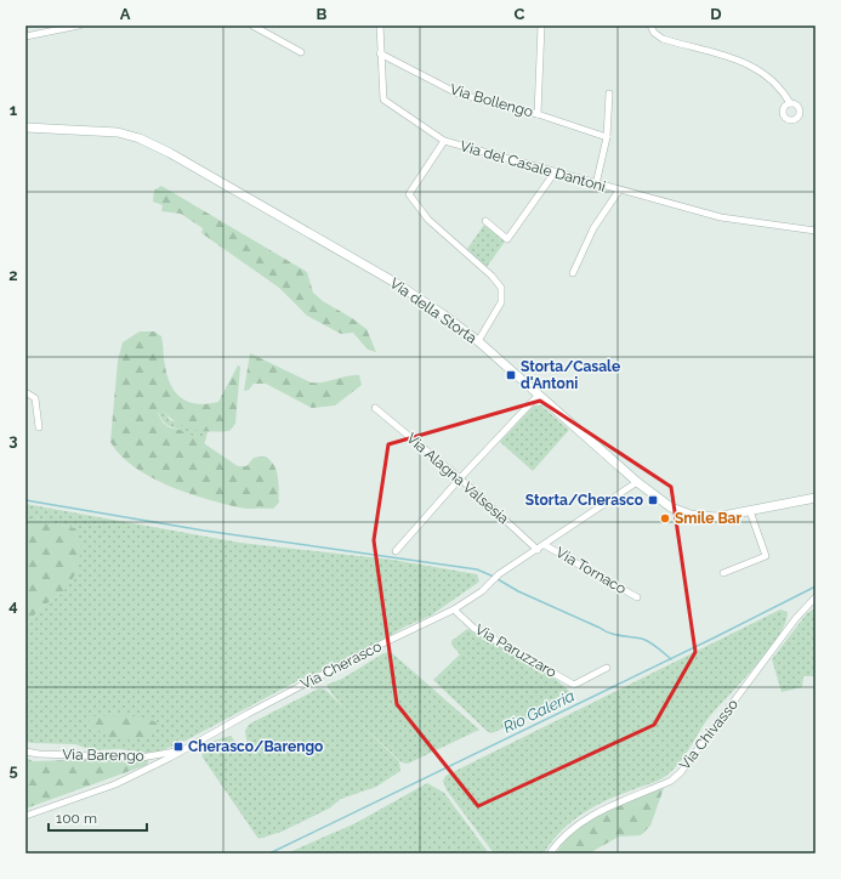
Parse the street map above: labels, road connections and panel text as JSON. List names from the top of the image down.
{
  "streets": {
    "main road": ["Via della Storta"],
    "street": [
      "Via Bollengo",
      "Via del Casale Dantoni",
      "Via Alagna Valsesia",
      "Via Tornaco",
      "Via Paruzzaro",
      "Via Cherasco",
      "Via Chivasso",
      "Via Barengo"
    ]
  },
  "crossings": [
    ["Via del Casale Dantoni", "Via della Storta"],
    ["Via della Storta", "Via Cherasco"],
    ["Via Alagna Valsesia", "Via Cherasco"],
    ["Via Tornaco", "Via Cherasco"],
    ["Via Paruzzaro", "Via Cherasco"],
    ["Via Cherasco", "Via Barengo"]
  ],
  "water": ["Rio Galeria"],
  "places": {
    "transit": ["Storta/Casale d'Antoni", "Storta/Cherasco", "Cherasco/Barengo"],
    "other": ["Smile Bar"]
  },
  "scale_bar": "100 m",
  "grid": {
    "columns": [
      "A",
      "B",
      "C",
      "D"
    ],
    "rows": [
      "1",
      "2",
      "3",
      "4",
      "5"
    ]
  }
}
